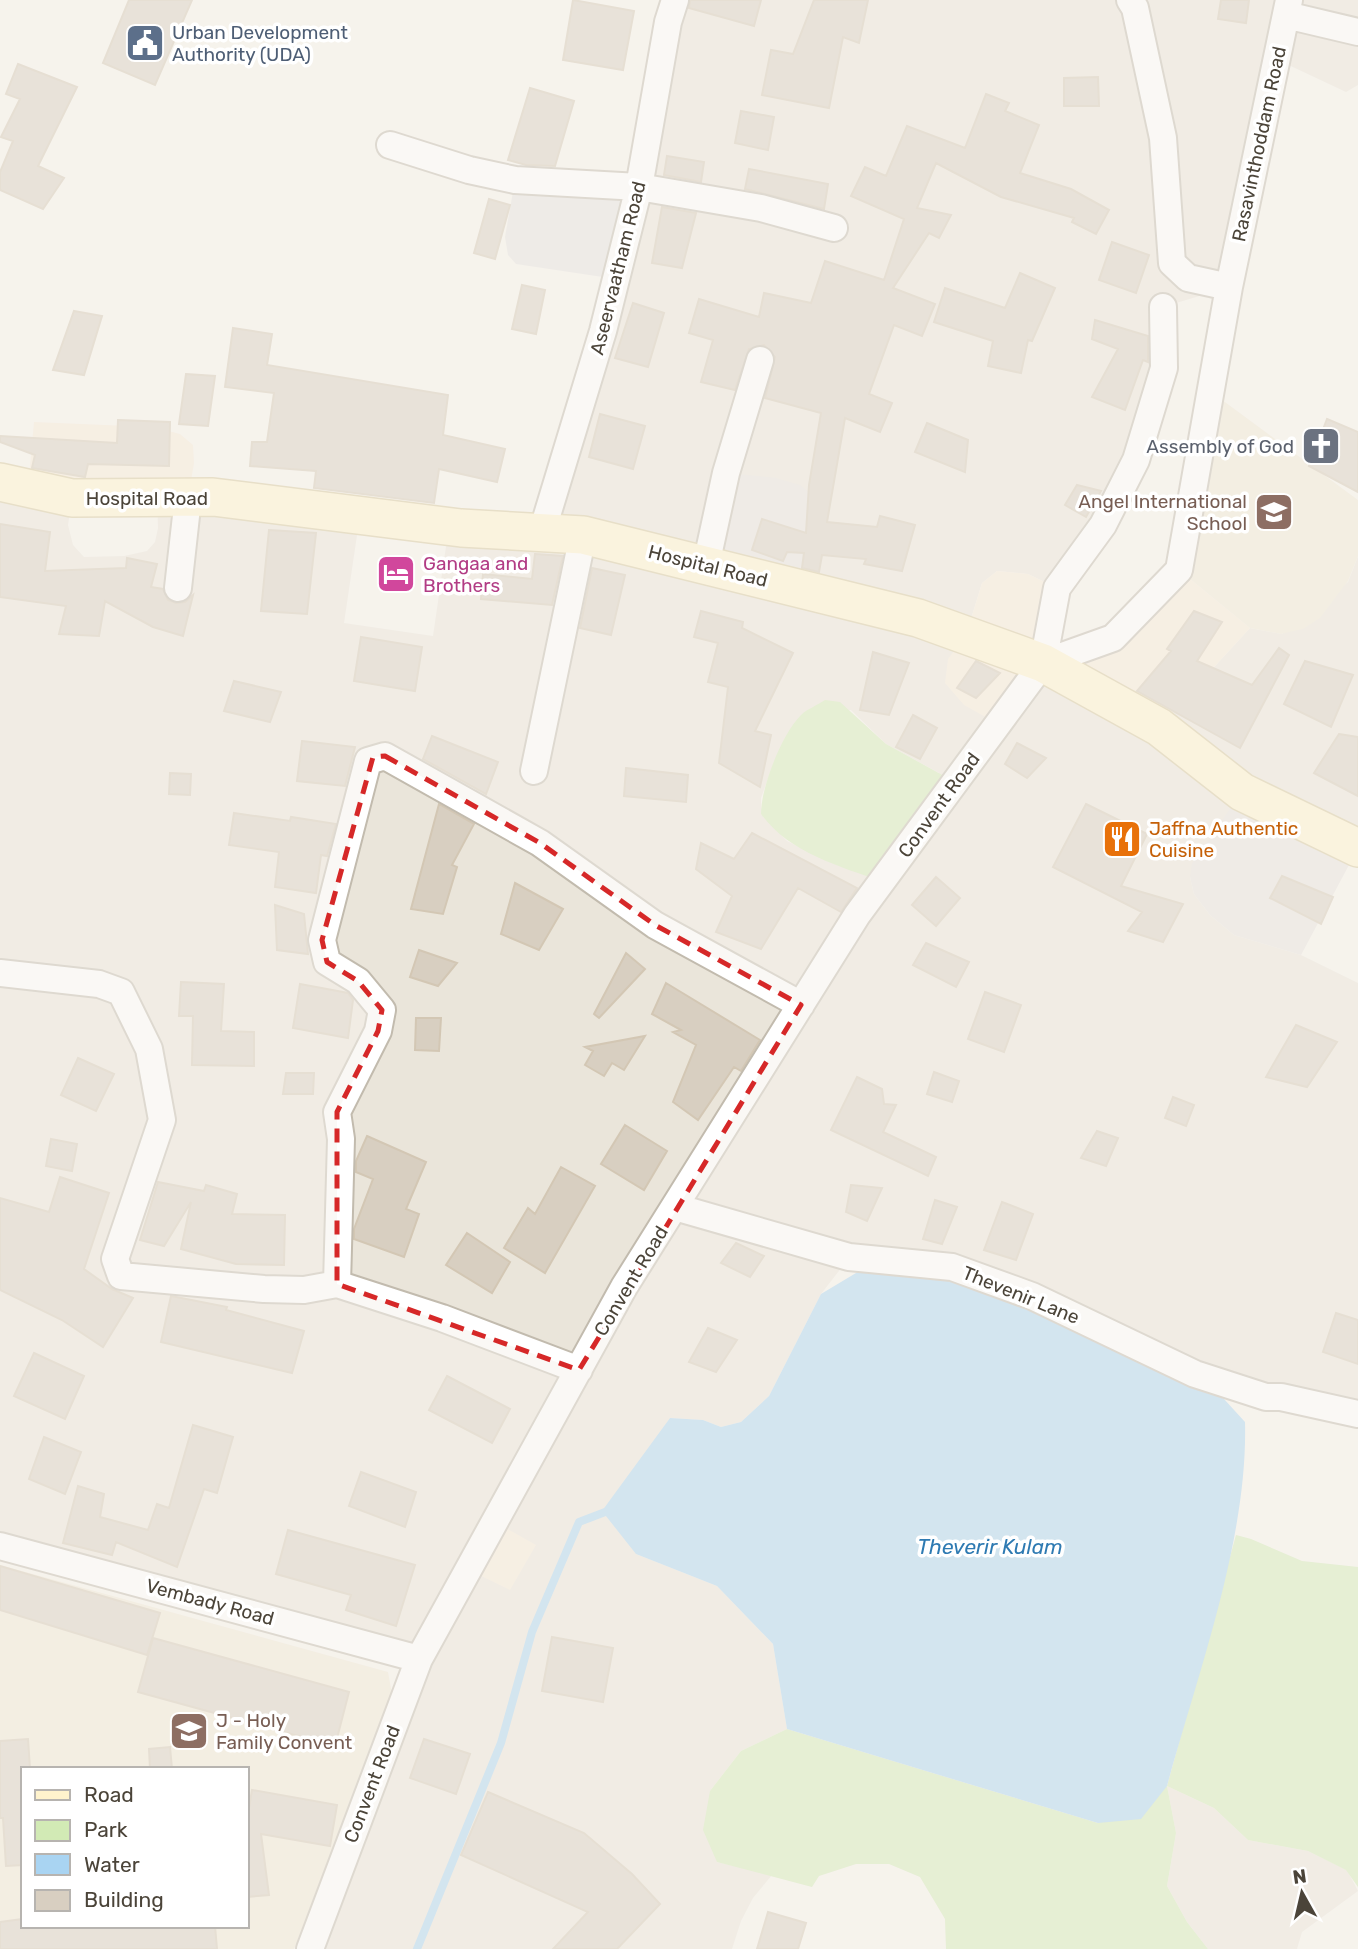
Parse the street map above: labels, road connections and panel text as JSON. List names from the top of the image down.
{
  "streets": {
    "street": [
      "Rasavinthoddam Road",
      "Aseervaatham Road",
      "Hospital Road",
      "Convent Road",
      "Thevenir Lane",
      "Vembady Road"
    ]
  },
  "crossings": [
    ["Rasavinthoddam Road", "Hospital Road"],
    ["Rasavinthoddam Road", "Convent Road"],
    ["Aseervaatham Road", "Hospital Road"],
    ["Hospital Road", "Convent Road"],
    ["Convent Road", "Thevenir Lane"],
    ["Convent Road", "Vembady Road"]
  ],
  "water": ["Theverir Kulam"],
  "places": {
    "public building": ["Urban Development Authority (UDA)"],
    "church": ["Assembly of God"],
    "school or university": ["Angel International School", "J - Holy Family Convent"],
    "hotel": ["Gangaa and Brothers"],
    "restaurant": ["Jaffna Authentic Cuisine"]
  },
  "legend": [
    "Road",
    "Park",
    "Water",
    "Building"
  ],
  "north": "top"
}
